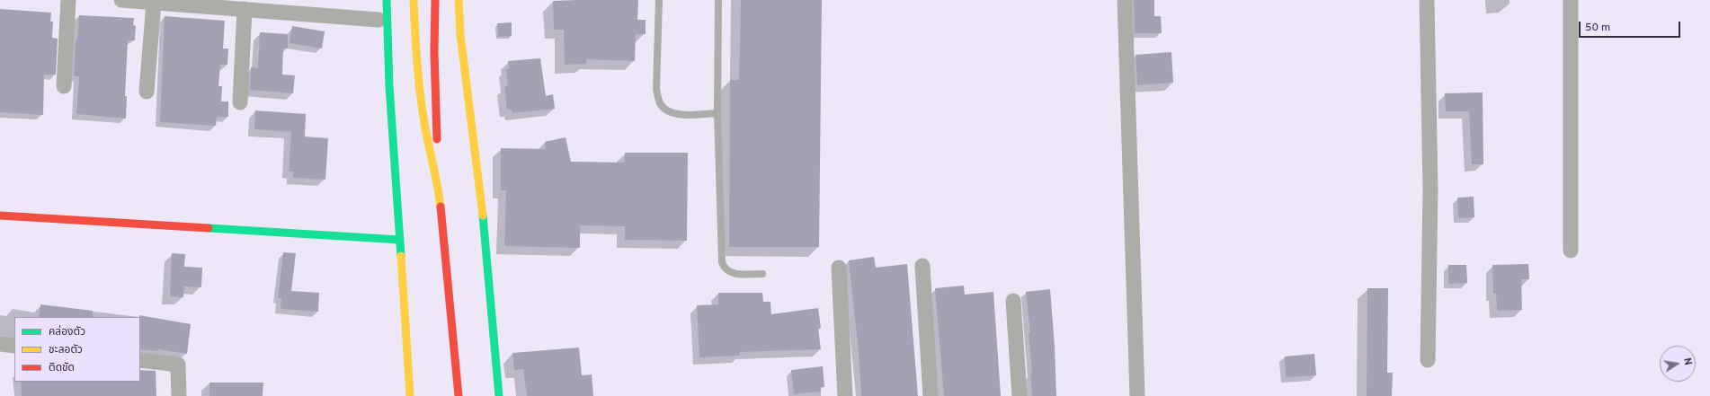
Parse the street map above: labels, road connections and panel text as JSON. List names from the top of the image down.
{
  "legend": ["คล่องตัว", "ชะลอตัว", "ติดขัด"],
  "scale_bar": "50 m",
  "north": "right"
}
